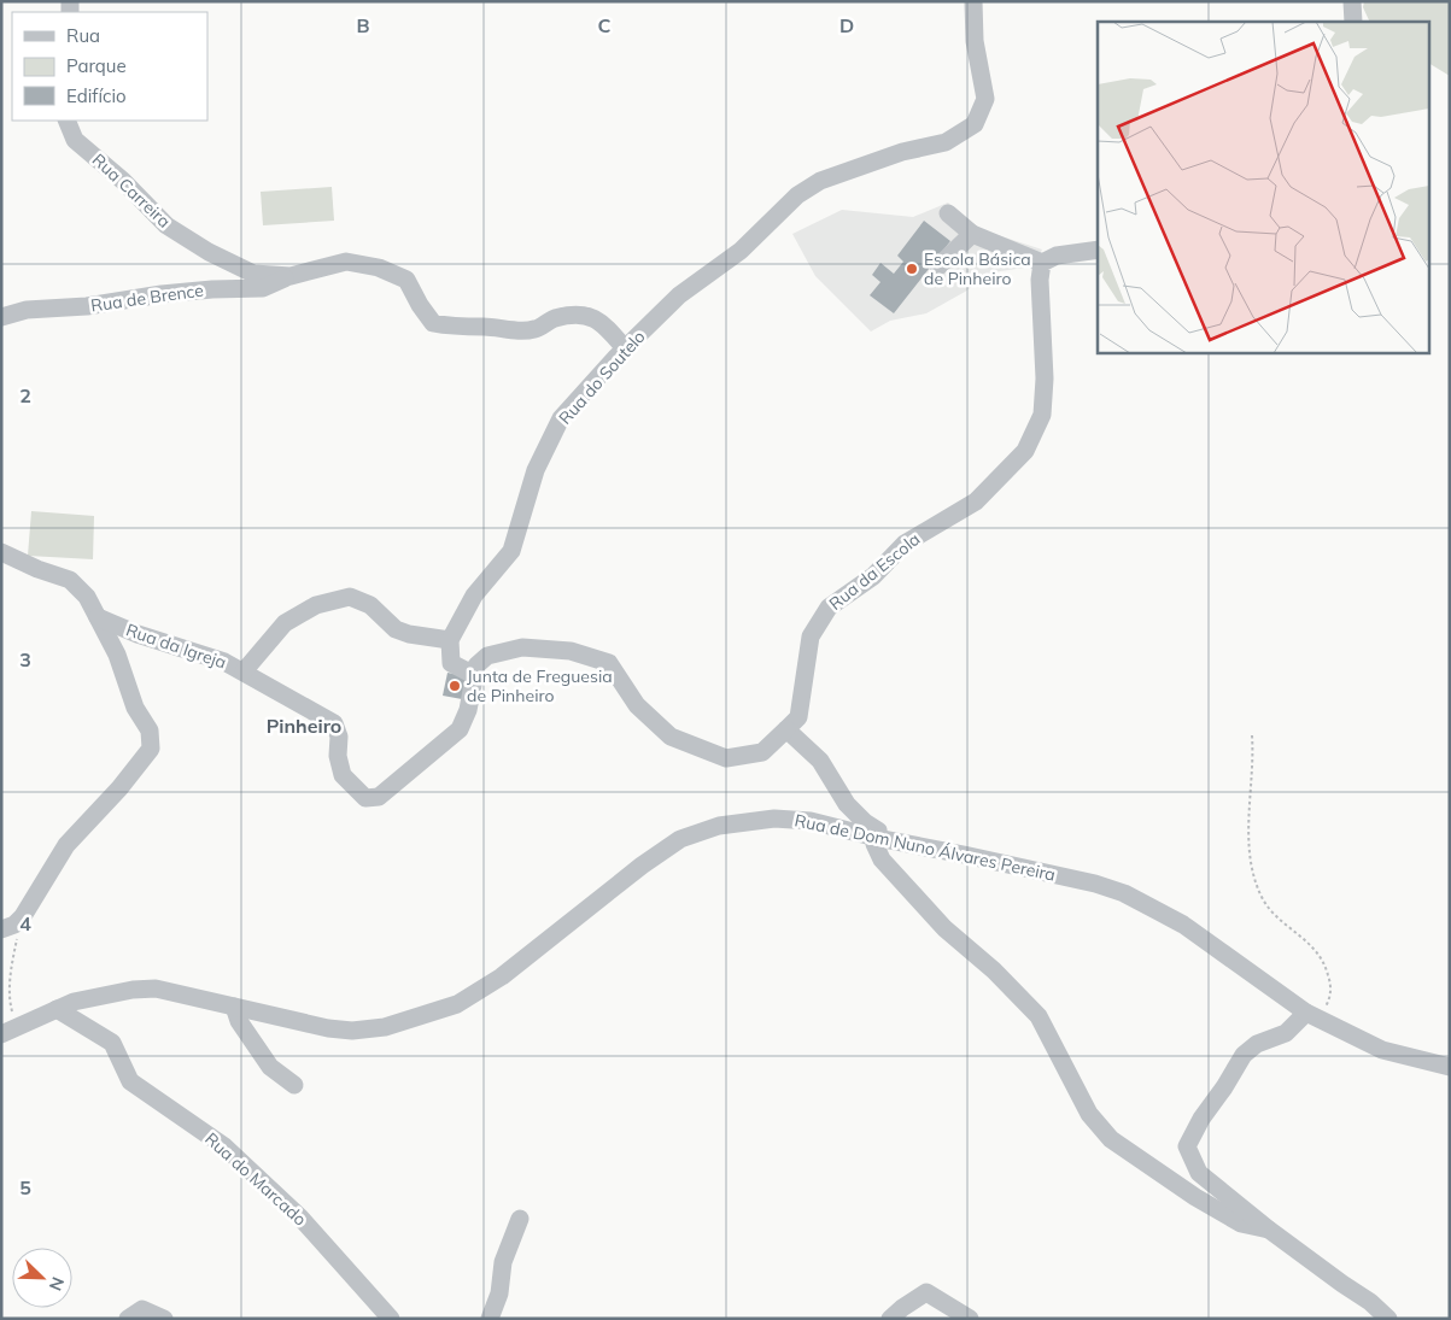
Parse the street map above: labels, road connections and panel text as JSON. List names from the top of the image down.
{
  "streets": {
    "street": [
      "Rua Carreira",
      "Rua de Brence",
      "Rua do Soutelo",
      "Rua da Escola",
      "Rua da Igreja",
      "Rua de Dom Nuno Álvares Pereira",
      "Rua do Marcado"
    ]
  },
  "crossings": [
    ["Rua Carreira", "Rua de Brence"],
    ["Rua Carreira", "Rua do Soutelo"],
    ["Rua de Dom Nuno Álvares Pereira", "Rua do Marcado"]
  ],
  "districts": ["Pinheiro"],
  "places": ["Escola Básica de Pinheiro", "Junta de Freguesia de Pinheiro"],
  "legend": ["Rua", "Parque", "Edifício"],
  "north": "bottom right",
  "grid": {
    "columns": ["B", "C", "D"],
    "rows": [
      "2",
      "3",
      "4",
      "5"
    ]
  }
}
